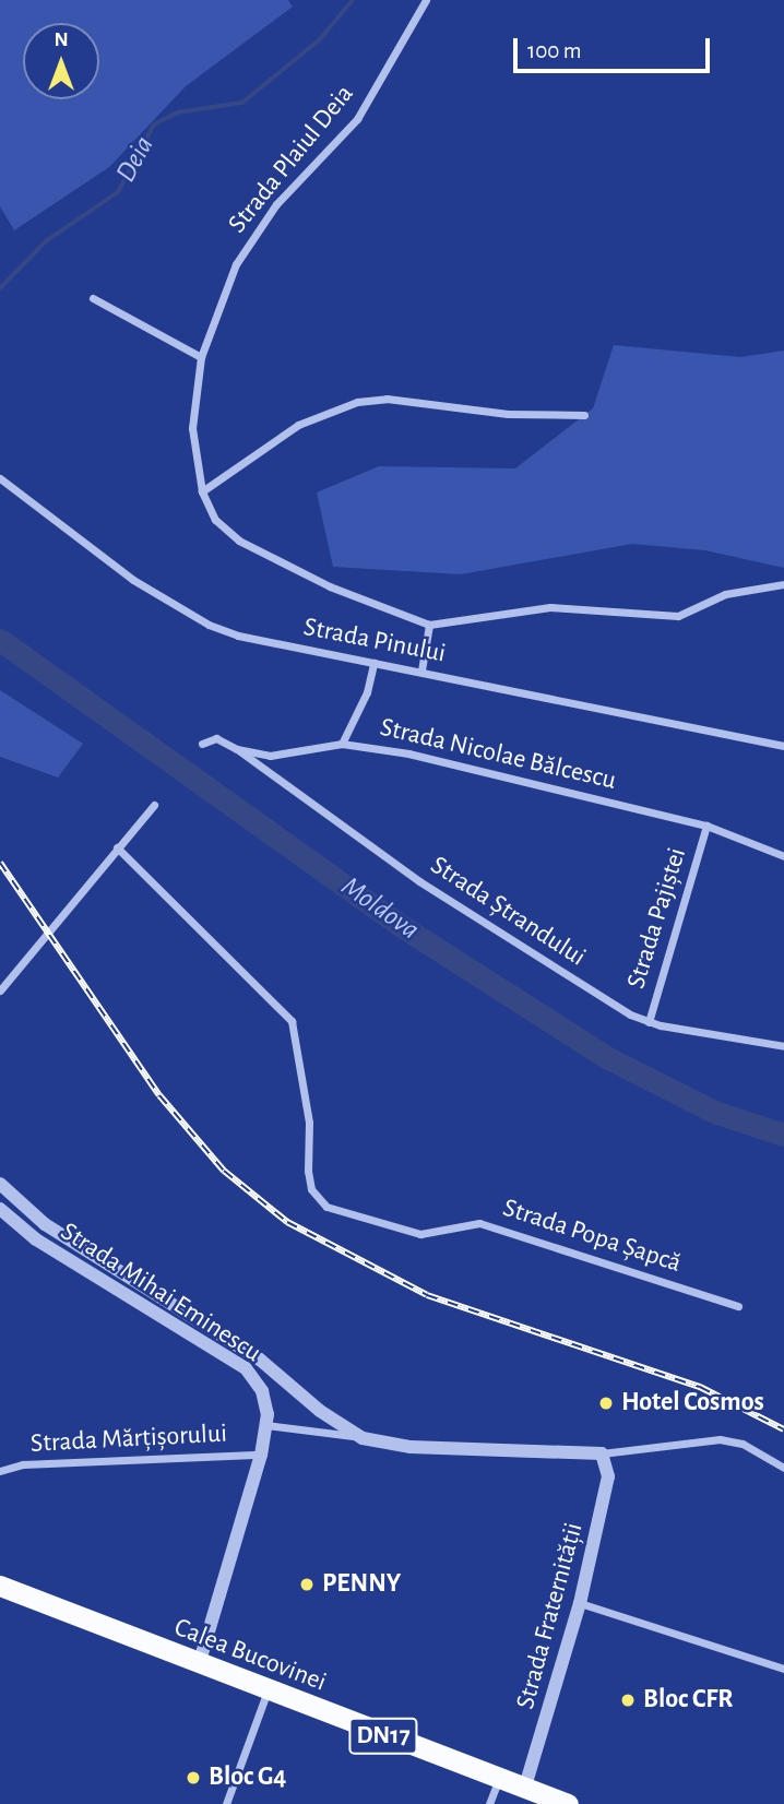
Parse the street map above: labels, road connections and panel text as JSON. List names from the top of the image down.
{
  "streets": {
    "highway": ["Calea Bucovinei", "DN17"],
    "street": [
      "Strada Plaiul Deia",
      "Strada Pinului",
      "Strada Nicolae Bălcescu",
      "Strada Ștrandului",
      "Strada Pajiștei",
      "Strada Popa Șapcă",
      "Strada Mihai Eminescu",
      "Strada Mărțișorului",
      "Strada Fraternității"
    ]
  },
  "crossings": [
    ["Strada Nicolae Bălcescu", "Strada Ștrandului"],
    ["Strada Nicolae Bălcescu", "Strada Pajiștei"],
    ["Strada Ștrandului", "Strada Pajiștei"],
    ["Strada Mihai Eminescu", "Strada Fraternității"],
    ["Strada Fraternității", "Calea Bucovinei"]
  ],
  "water": ["Deia", "Moldova"],
  "places": [
    "Hotel Cosmos",
    "PENNY",
    "Bloc CFR",
    "Bloc G4"
  ],
  "scale_bar": "100 m",
  "north": "top"
}
